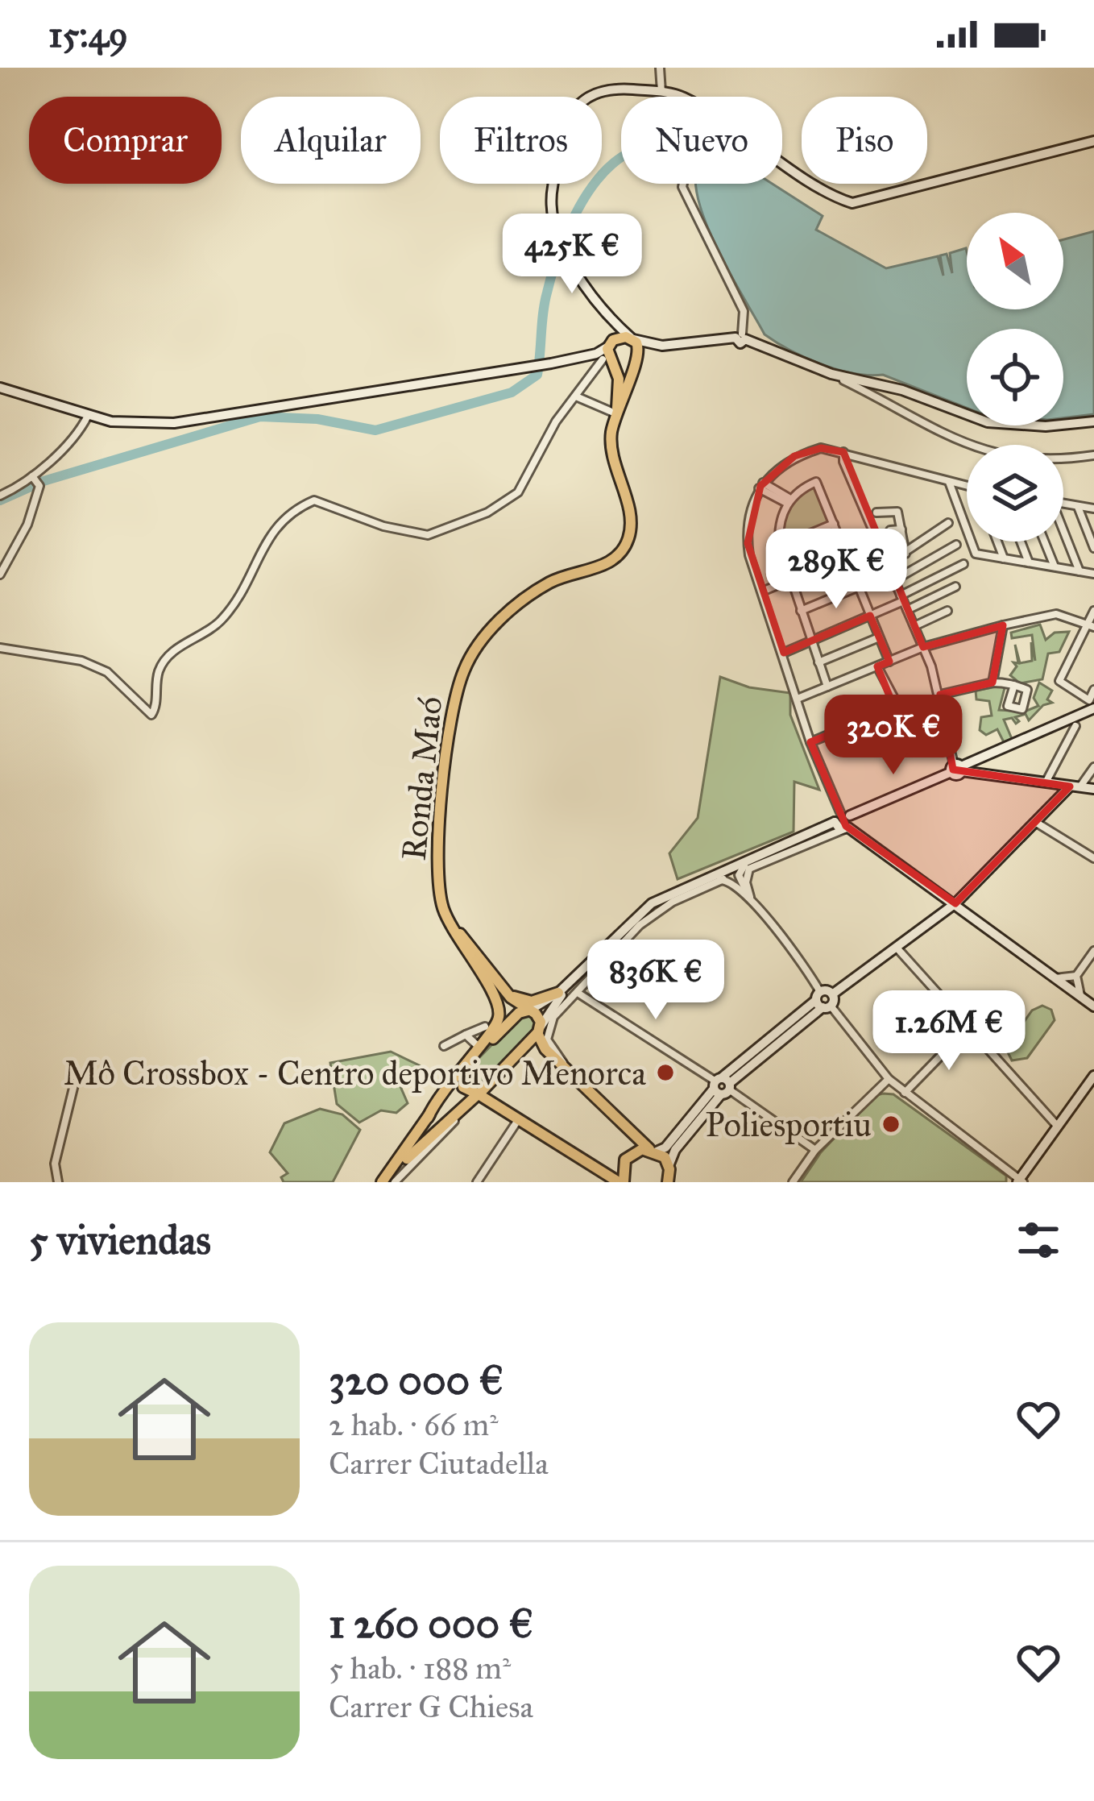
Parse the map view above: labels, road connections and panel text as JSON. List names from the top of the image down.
{
  "streets": {
    "main road": ["Ronda Maó"]
  },
  "places": ["Mô Crossbox - Centro deportivo Menorca", "Poliesportiu"],
  "north": "top left",
  "page": {
    "status": "15:49",
    "chip": [
      "Comprar",
      "Alquilar",
      "Filtros",
      "Nuevo",
      "Piso"
    ],
    "price": [
      "425K €",
      "289K €",
      "320K €",
      "836K €",
      "1.26M €"
    ],
    "heading": "5 viviendas",
    "list": [
      {
        "name": "320 000 €",
        "note": "2 hab. · 66 m² · Carrer Ciutadella"
      },
      {
        "name": "1 260 000 €",
        "note": "5 hab. · 188 m² · Carrer G Chiesa"
      }
    ]
  }
}
